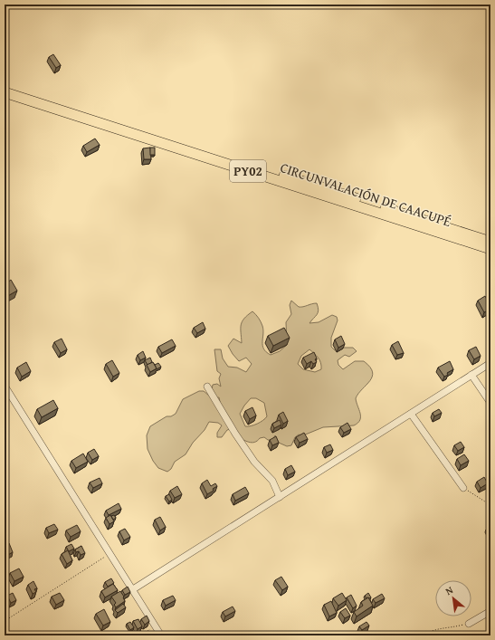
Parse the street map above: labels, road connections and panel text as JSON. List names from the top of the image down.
{
  "streets": {
    "highway": ["PY02", "CIRCUNVALACIÓN DE CAACUPÉ"]
  },
  "north": "top left"
}
